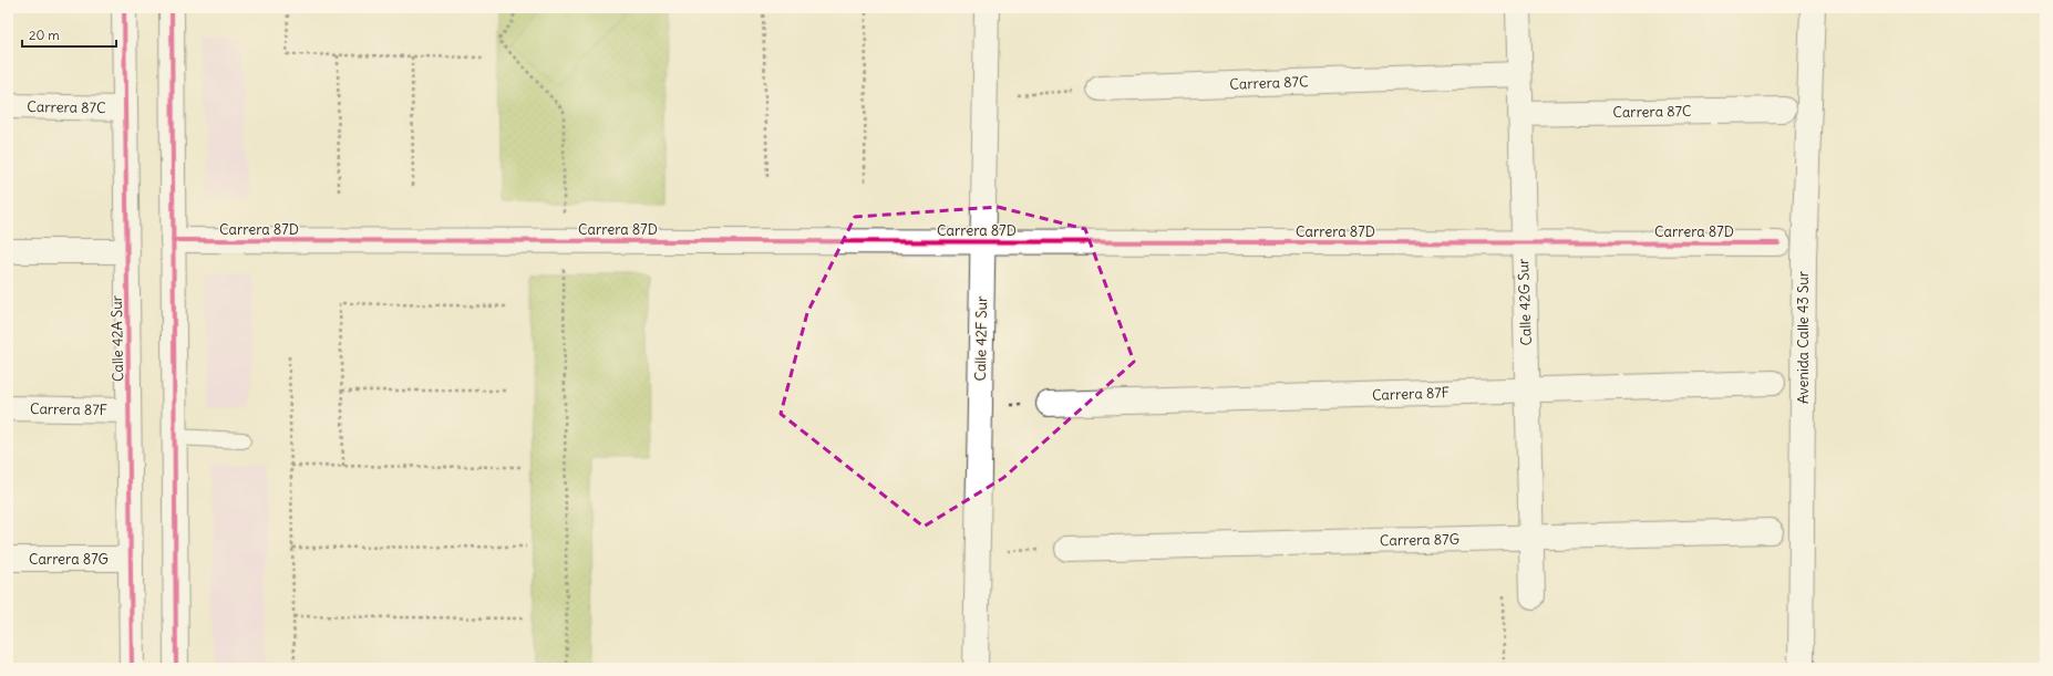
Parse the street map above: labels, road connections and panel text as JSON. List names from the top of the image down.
{
  "streets": {
    "street": [
      "Carrera 87C",
      "Carrera 87D",
      "Calle 42G Sur",
      "Avenida Calle 43 Sur",
      "Calle 42A Sur",
      "Calle 42F Sur",
      "Carrera 87F",
      "Carrera 87G"
    ]
  },
  "crossings": [
    ["Carrera 87C", "Calle 42G Sur"],
    ["Carrera 87C", "Calle 42A Sur"],
    ["Carrera 87D", "Calle 42G Sur"],
    ["Carrera 87D", "Calle 42F Sur"],
    ["Calle 42G Sur", "Carrera 87F"],
    ["Calle 42G Sur", "Carrera 87G"],
    ["Calle 42A Sur", "Carrera 87F"],
    ["Calle 42A Sur", "Carrera 87G"]
  ],
  "scale_bar": "20 m"
}
